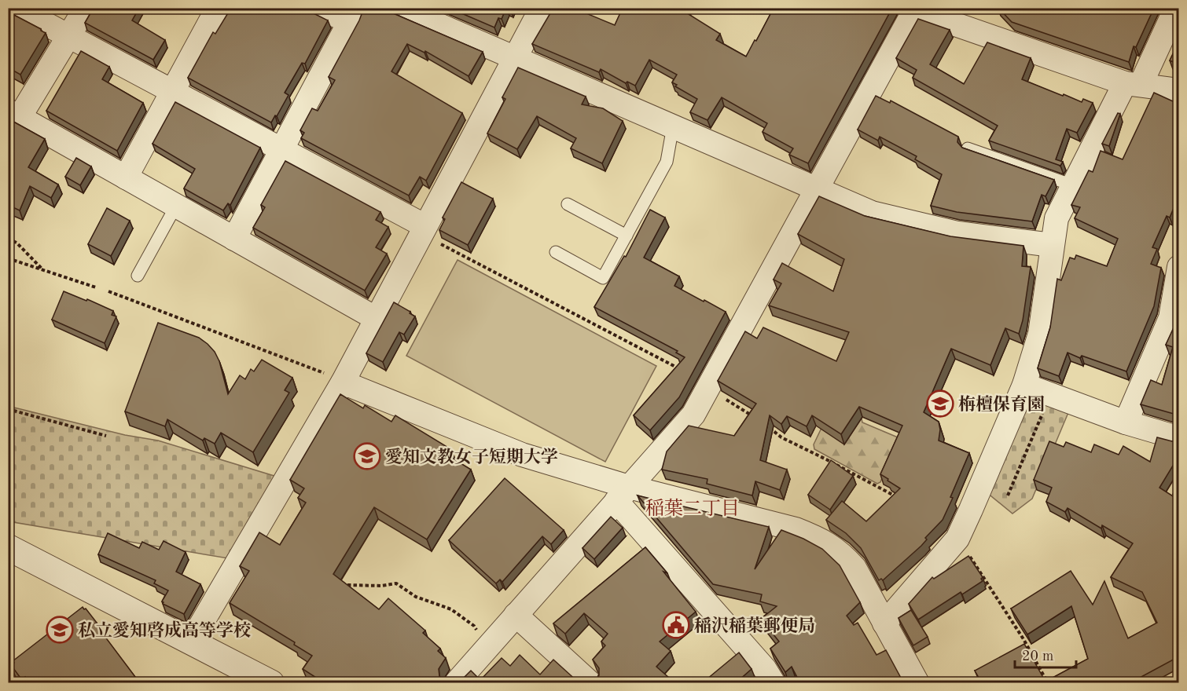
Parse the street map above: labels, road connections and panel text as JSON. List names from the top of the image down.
{
  "districts": ["稲葉二丁目"],
  "places": {
    "school or university": ["栴檀保育園", "愛知文教女子短期大学", "私立愛知啓成高等学校"],
    "public building": ["稲沢稲葉郵便局"]
  },
  "scale_bar": "20 m"
}
